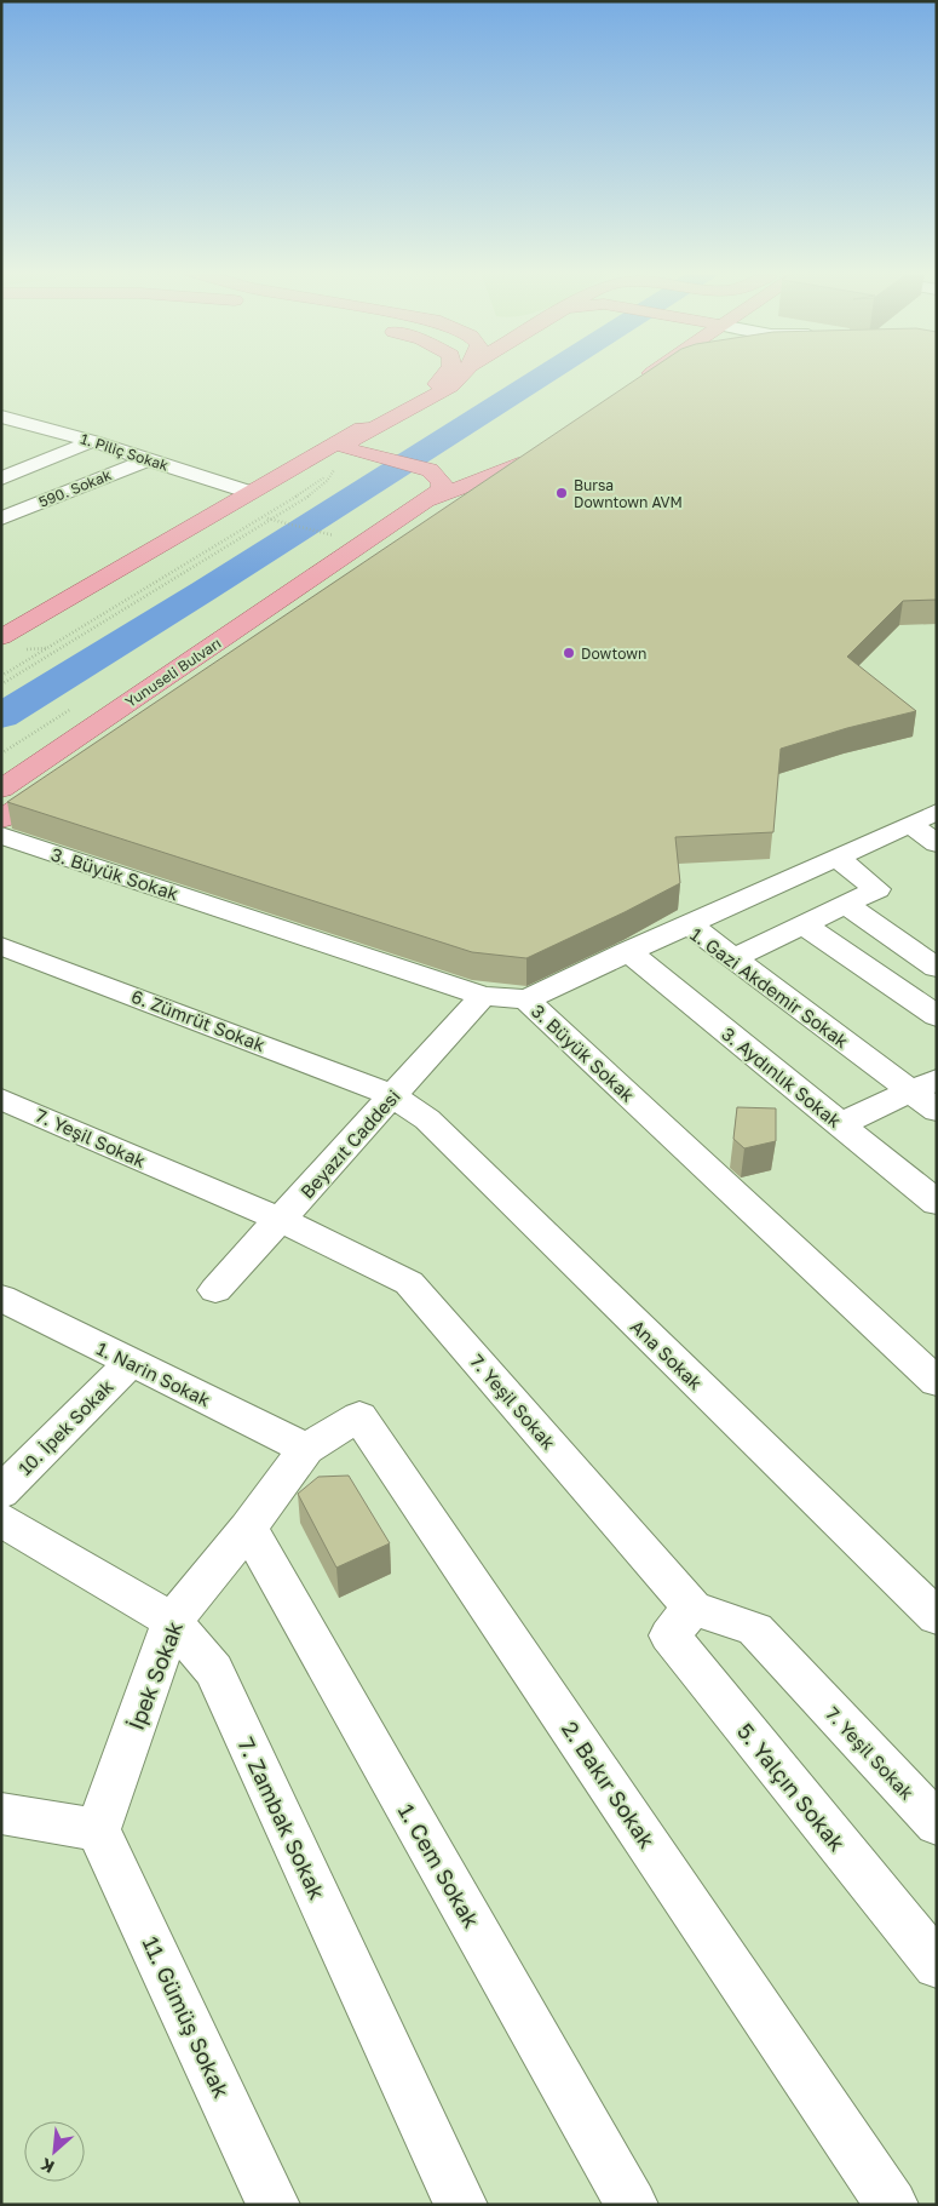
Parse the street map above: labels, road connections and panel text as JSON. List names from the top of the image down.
{
  "streets": {
    "main road": ["Yunuseli Bulvarı"],
    "street": [
      "1. Piliç Sokak",
      "590. Sokak",
      "3. Büyük Sokak",
      "1. Gazi Akdemir Sokak",
      "6. Zümrüt Sokak",
      "3. Aydınlık Sokak",
      "7. Yeşil Sokak",
      "Beyazıt Caddesi",
      "Ana Sokak",
      "1. Narin Sokak",
      "10. İpek Sokak",
      "İpek Sokak",
      "2. Bakır Sokak",
      "5. Yalçın Sokak",
      "7. Zambak Sokak",
      "1. Cem Sokak",
      "11. Gümüş Sokak"
    ]
  },
  "crossings": [
    ["1. Piliç Sokak", "590. Sokak"],
    ["3. Büyük Sokak", "1. Gazi Akdemir Sokak"],
    ["3. Büyük Sokak", "Beyazıt Caddesi"],
    ["1. Gazi Akdemir Sokak", "3. Aydınlık Sokak"],
    ["6. Zümrüt Sokak", "Beyazıt Caddesi"],
    ["6. Zümrüt Sokak", "Ana Sokak"],
    ["7. Yeşil Sokak", "Beyazıt Caddesi"],
    ["7. Yeşil Sokak", "5. Yalçın Sokak"],
    ["Beyazıt Caddesi", "Ana Sokak"],
    ["1. Narin Sokak", "10. İpek Sokak"],
    ["1. Narin Sokak", "İpek Sokak"],
    ["1. Narin Sokak", "2. Bakır Sokak"],
    ["İpek Sokak", "2. Bakır Sokak"],
    ["İpek Sokak", "7. Zambak Sokak"],
    ["İpek Sokak", "1. Cem Sokak"],
    ["İpek Sokak", "11. Gümüş Sokak"]
  ],
  "places": ["Bursa Downtown AVM", "Dowtown"],
  "north": "bottom left"
}
